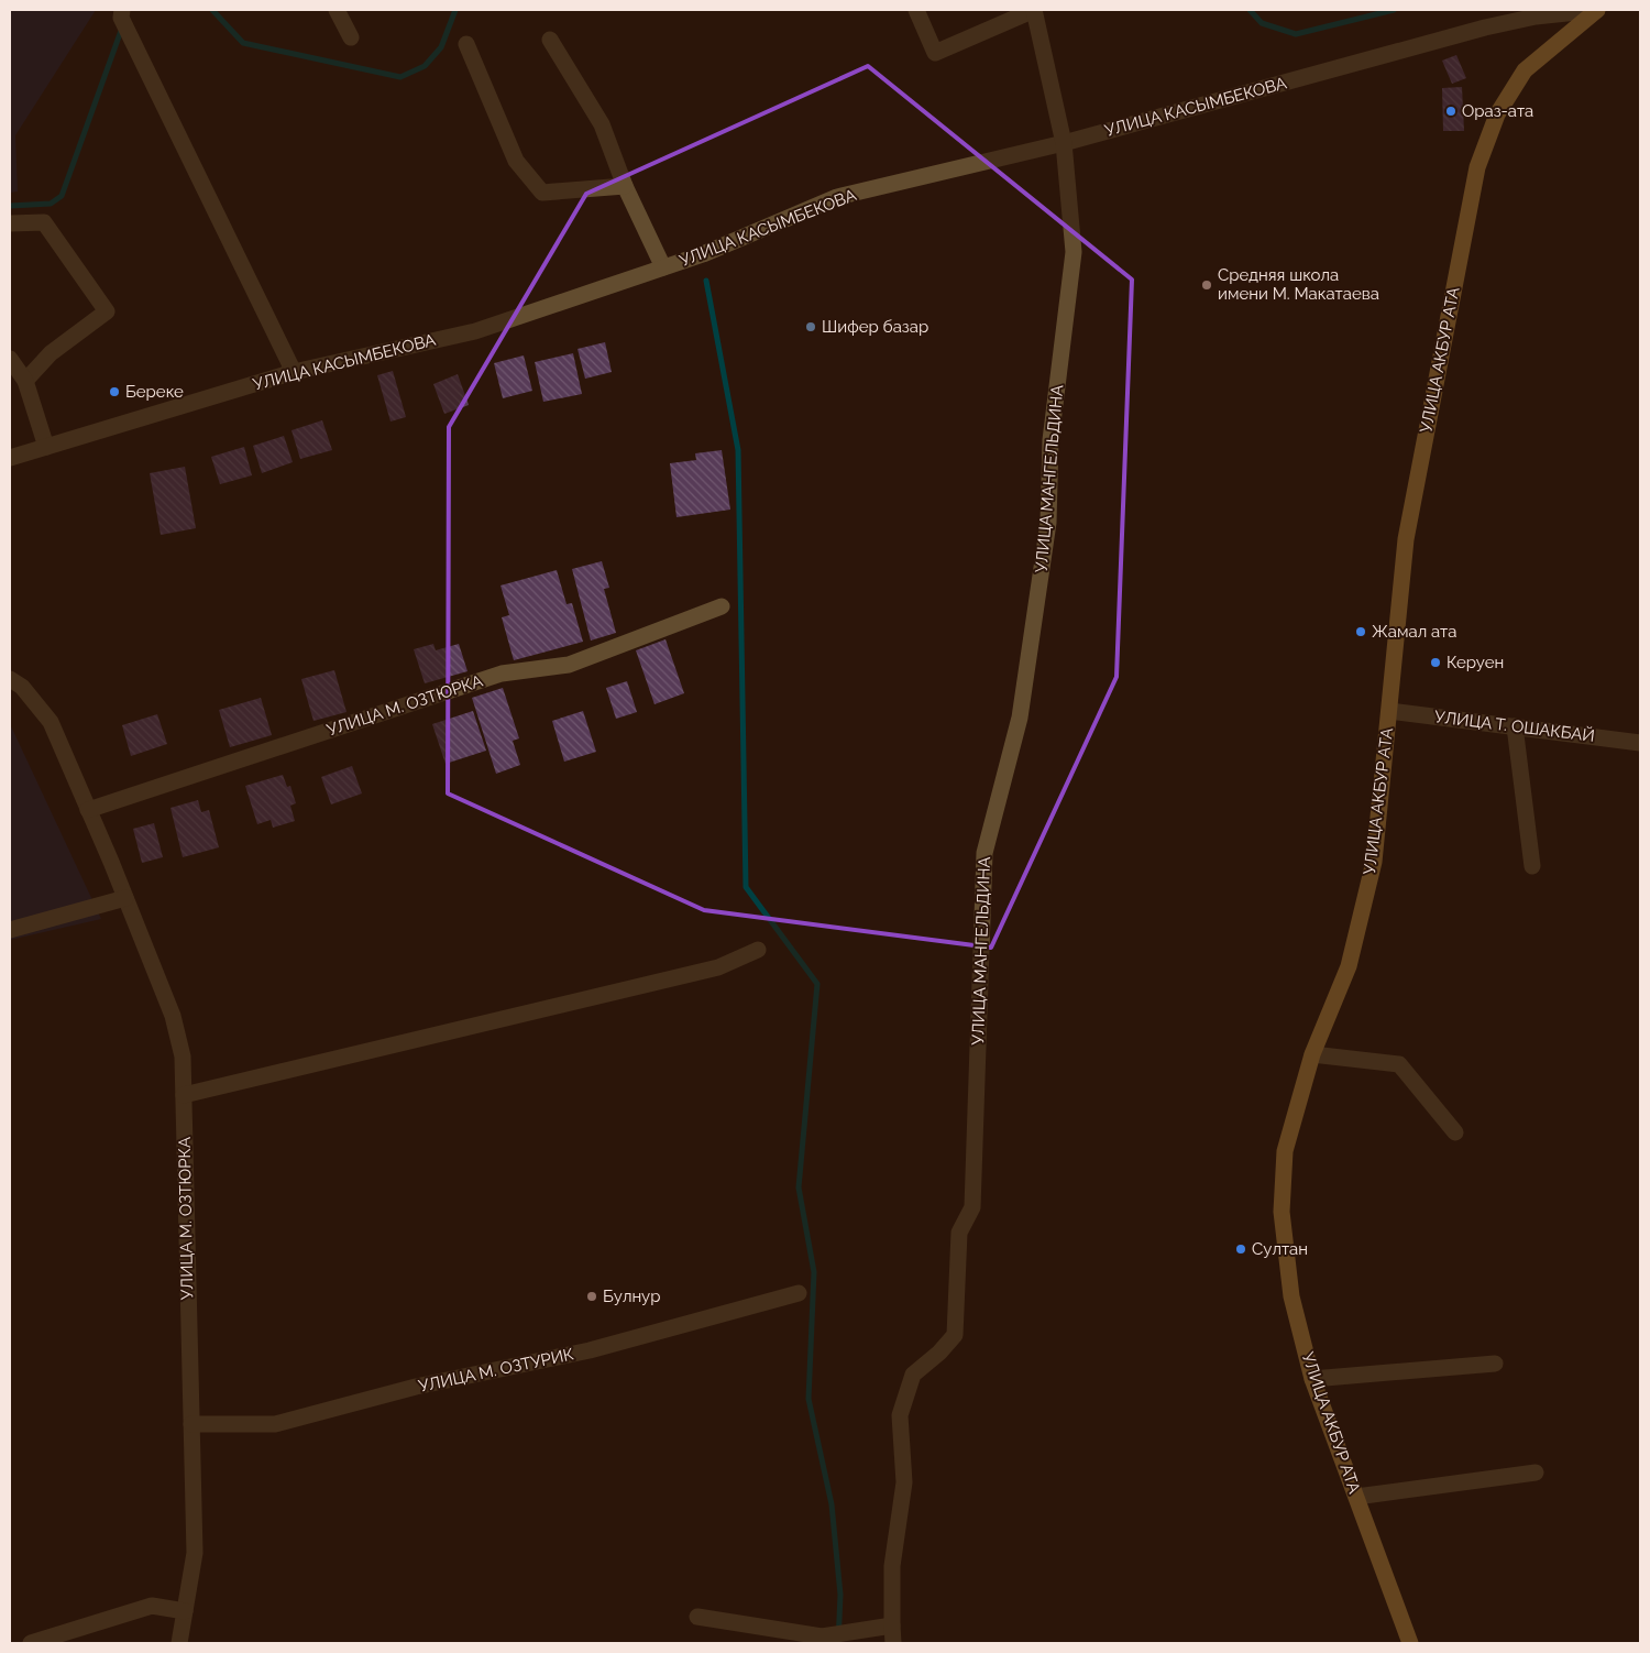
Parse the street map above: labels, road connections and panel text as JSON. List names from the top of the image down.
{
  "streets": {
    "main road": ["УЛИЦА АКБУР АТА"],
    "street": [
      "УЛИЦА КАСЫМБЕКОВА",
      "УЛИЦА МАНГЕЛЬДИНА",
      "УЛИЦА М. ОЗТЮРКА",
      "УЛИЦА Т. ОШАКБАЙ",
      "УЛИЦА М. ОЗТУРИК"
    ]
  },
  "crossings": [
    ["УЛИЦА КАСЫМБЕКОВА", "УЛИЦА АКБУР АТА"],
    ["УЛИЦА КАСЫМБЕКОВА", "УЛИЦА МАНГЕЛЬДИНА"],
    ["УЛИЦА АКБУР АТА", "УЛИЦА Т. ОШАКБАЙ"],
    ["УЛИЦА М. ОЗТЮРКА", "УЛИЦА М. ОЗТУРИК"]
  ],
  "places": [
    "Ораз-ата",
    "Средняя школа имени М. Макатаева",
    "Шифер базар",
    "Береке",
    "Жамал ата",
    "Керуен",
    "Султан",
    "Булнур"
  ]
}
